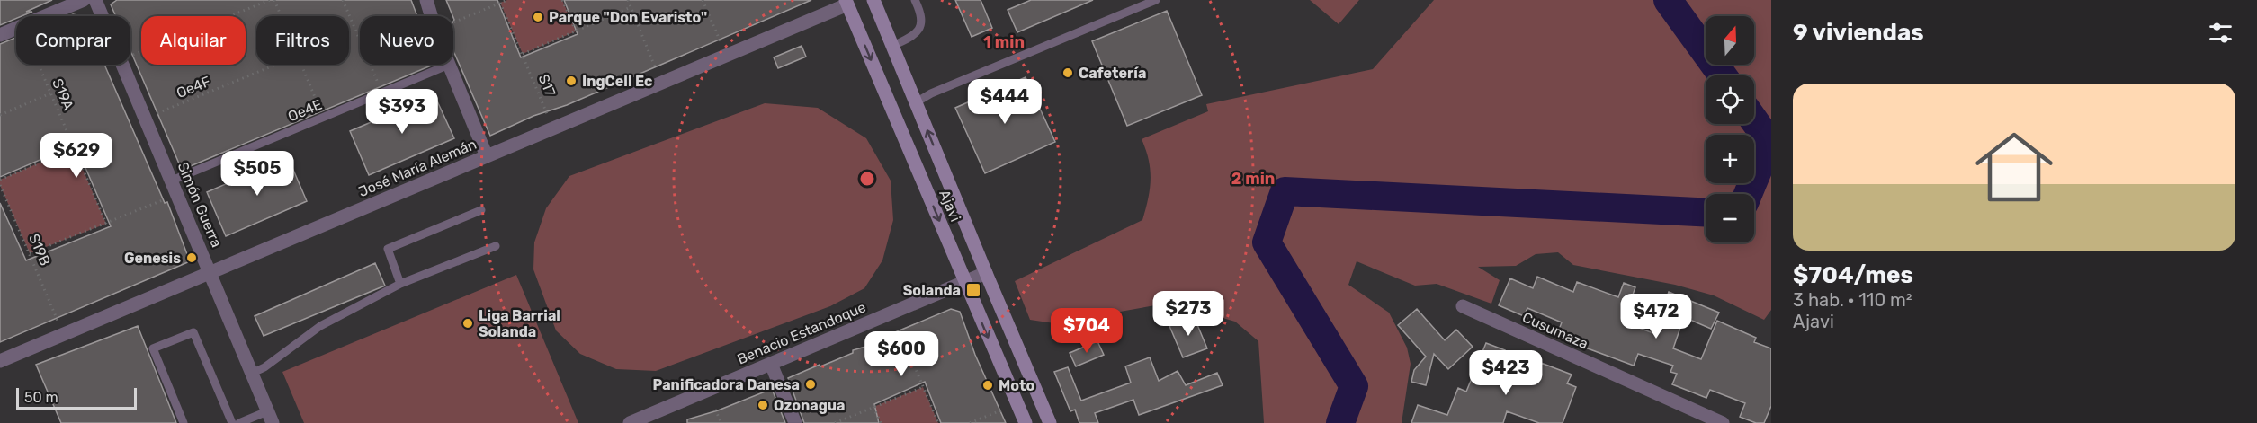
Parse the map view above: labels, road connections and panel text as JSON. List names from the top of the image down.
{
  "streets": {
    "street": [
      "José María Alemán",
      "Simón Guerra",
      "Ajavi",
      "Cusumaza",
      "Benacio Estandoque"
    ],
    "lane": ["Oe4E"],
    "path": [
      "S17",
      "Oe4F",
      "S19A",
      "S19B"
    ]
  },
  "crossings": [
    ["Oe4E", "Simón Guerra"],
    ["José María Alemán", "Simón Guerra"],
    ["José María Alemán", "Ajavi"],
    ["Ajavi", "Benacio Estandoque"]
  ],
  "places": {
    "other": [
      "Parque \"Don Evaristo\"",
      "Cafetería",
      "IngCell Ec",
      "Genesis",
      "Liga Barrial Solanda",
      "Panificadora Danesa",
      "Moto",
      "Ozonagua"
    ],
    "transit": ["Solanda"]
  },
  "scale_bar": "50 m",
  "north": "top",
  "page": {
    "heading": "9 viviendas",
    "map_buttons": ["+", "−"],
    "chip": [
      "Comprar",
      "Alquilar",
      "Filtros",
      "Nuevo"
    ],
    "list": [
      {
        "name": "$704/mes",
        "note": "3 hab. · 110 m² · Ajavi"
      }
    ],
    "price": [
      "$444",
      "$393",
      "$629",
      "$505",
      "$273",
      "$472",
      "$704",
      "$600",
      "$423"
    ],
    "scale": "50 m"
  },
  "rings": ["1 min", "2 min"]
}
